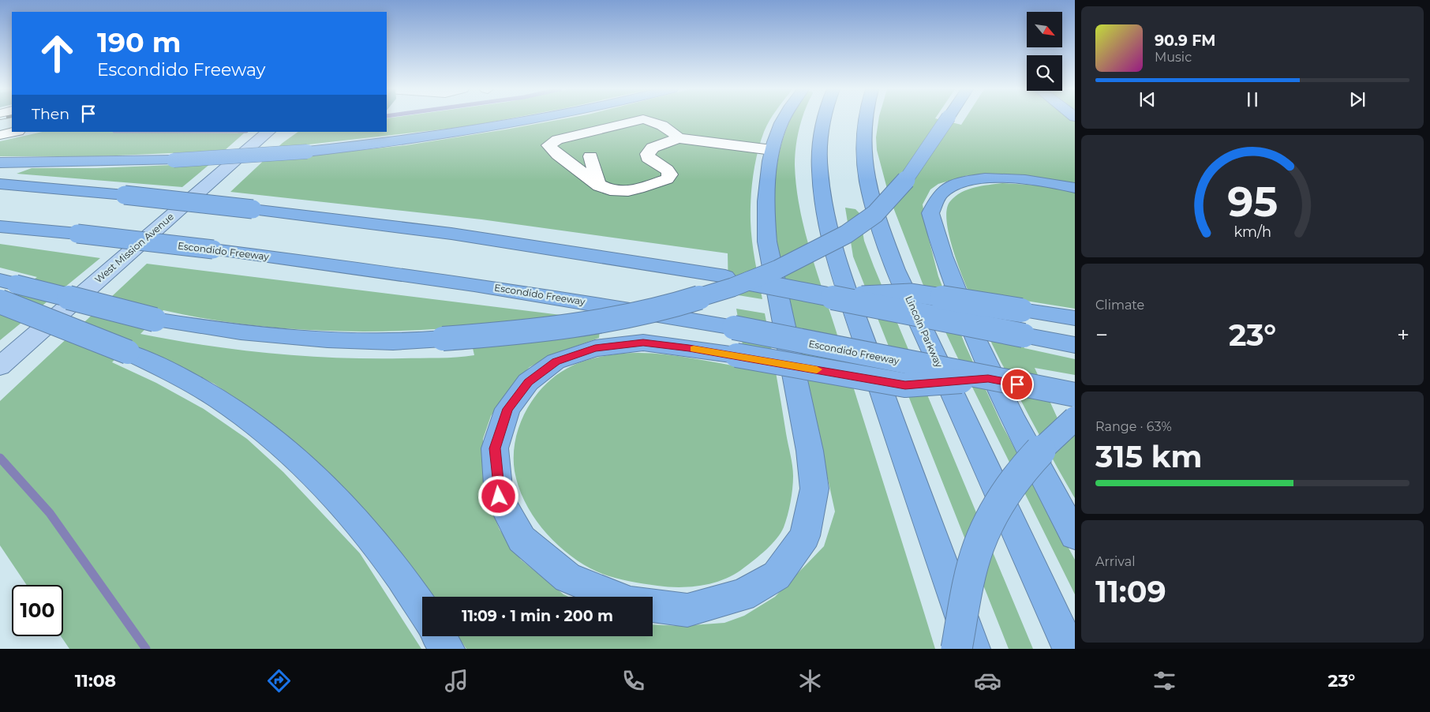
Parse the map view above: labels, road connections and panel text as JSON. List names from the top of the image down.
{
  "streets": {
    "highway": ["Escondido Freeway", "Lincoln Parkway"],
    "main road": ["West Mission Avenue"]
  },
  "north": "bottom right",
  "page": {
    "turn": ["190 m", "Escondido Freeway"],
    "song": ["90.9 FM", "Music"],
    "then": "Then",
    "tile": [
      "Climate",
      ["Range · 63%", "315 km"],
      ["Arrival", "11:09"]
    ],
    "heat": ["−", "23°", "+"],
    "limit": "100",
    "trip": "11:09 · 1 min · 200 m",
    "tabs": ["11:08", "23°"],
    "gauge": ["95", "km/h"]
  }
}
